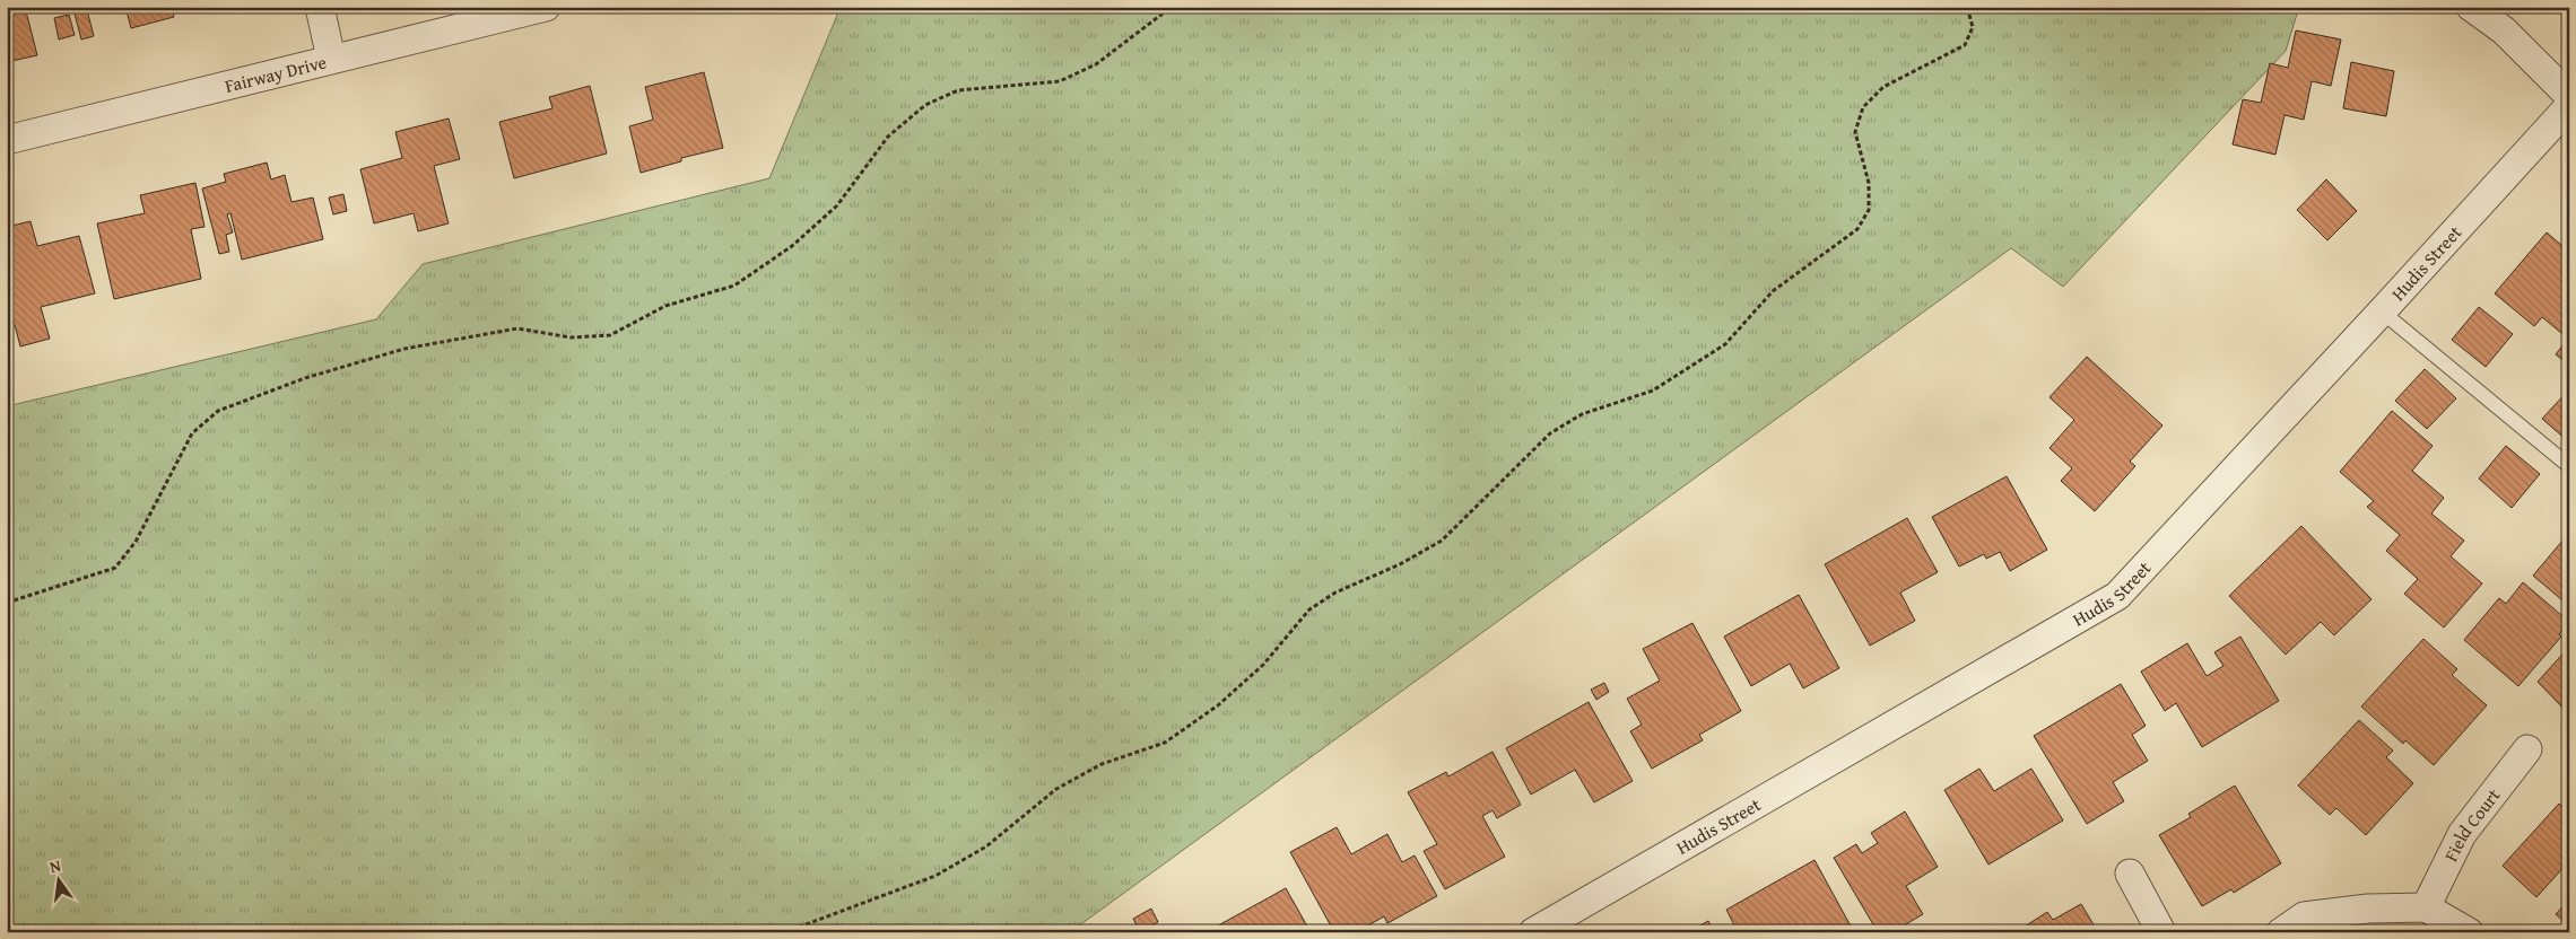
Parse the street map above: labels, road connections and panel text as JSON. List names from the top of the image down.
{
  "streets": {
    "street": ["Fairway Drive", "Hudis Street", "Field Court"]
  },
  "north": "top"
}
